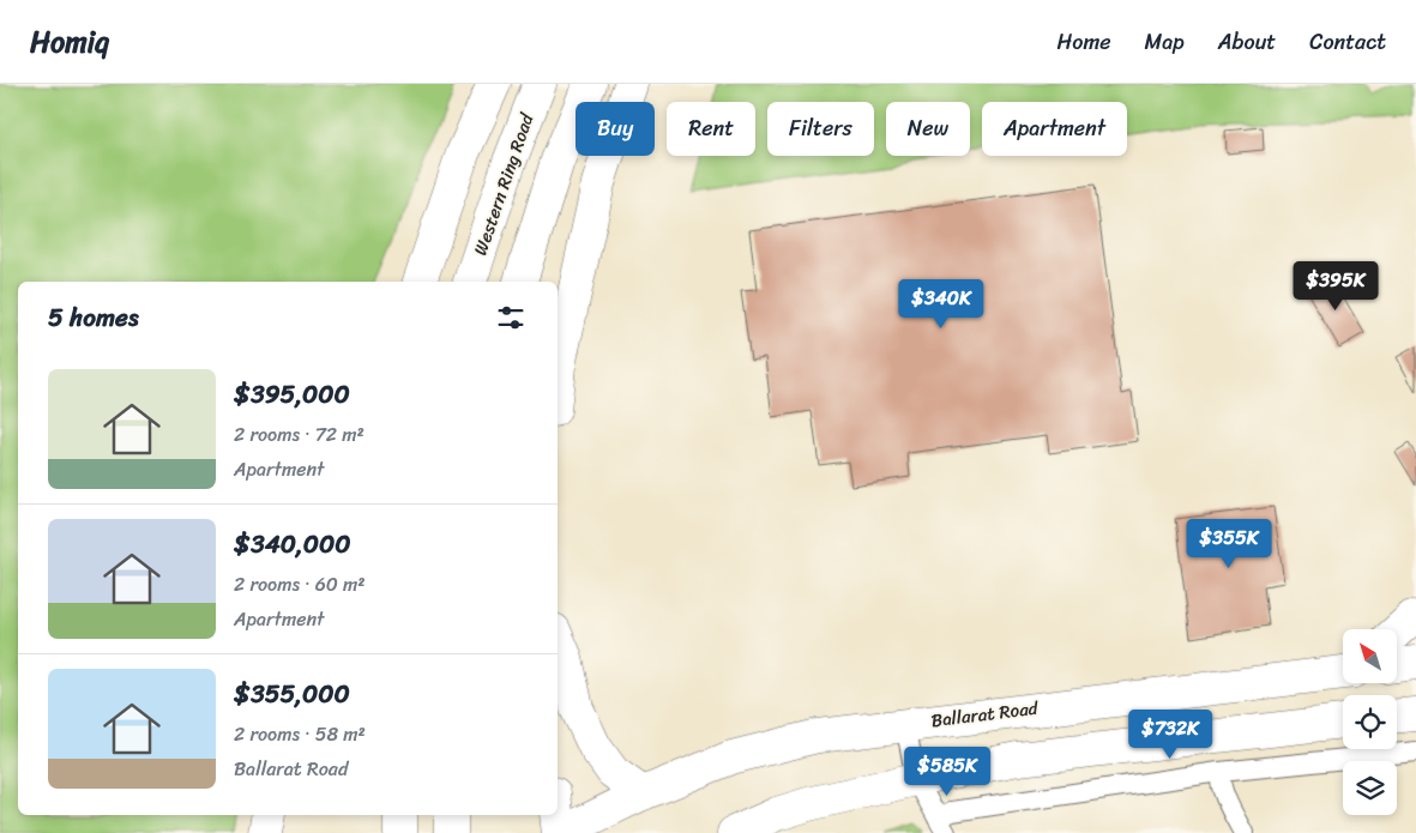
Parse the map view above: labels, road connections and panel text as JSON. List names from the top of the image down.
{
  "streets": {
    "highway": ["Western Ring Road", "Ballarat Road"]
  },
  "north": "top left",
  "page": {
    "header": "Homiq",
    "nav": [
      "Home",
      "Map",
      "About",
      "Contact"
    ],
    "chip": [
      "Buy",
      "Rent",
      "Filters",
      "New",
      "Apartment"
    ],
    "price": [
      "$395K",
      "$340K",
      "$355K",
      "$732K",
      "$585K"
    ],
    "heading": "5 homes",
    "list": [
      {
        "name": "$395,000",
        "note": "2 rooms · 72 m² · Apartment"
      },
      {
        "name": "$340,000",
        "note": "2 rooms · 60 m² · Apartment"
      },
      {
        "name": "$355,000",
        "note": "2 rooms · 58 m² · Ballarat Road"
      }
    ]
  }
}
